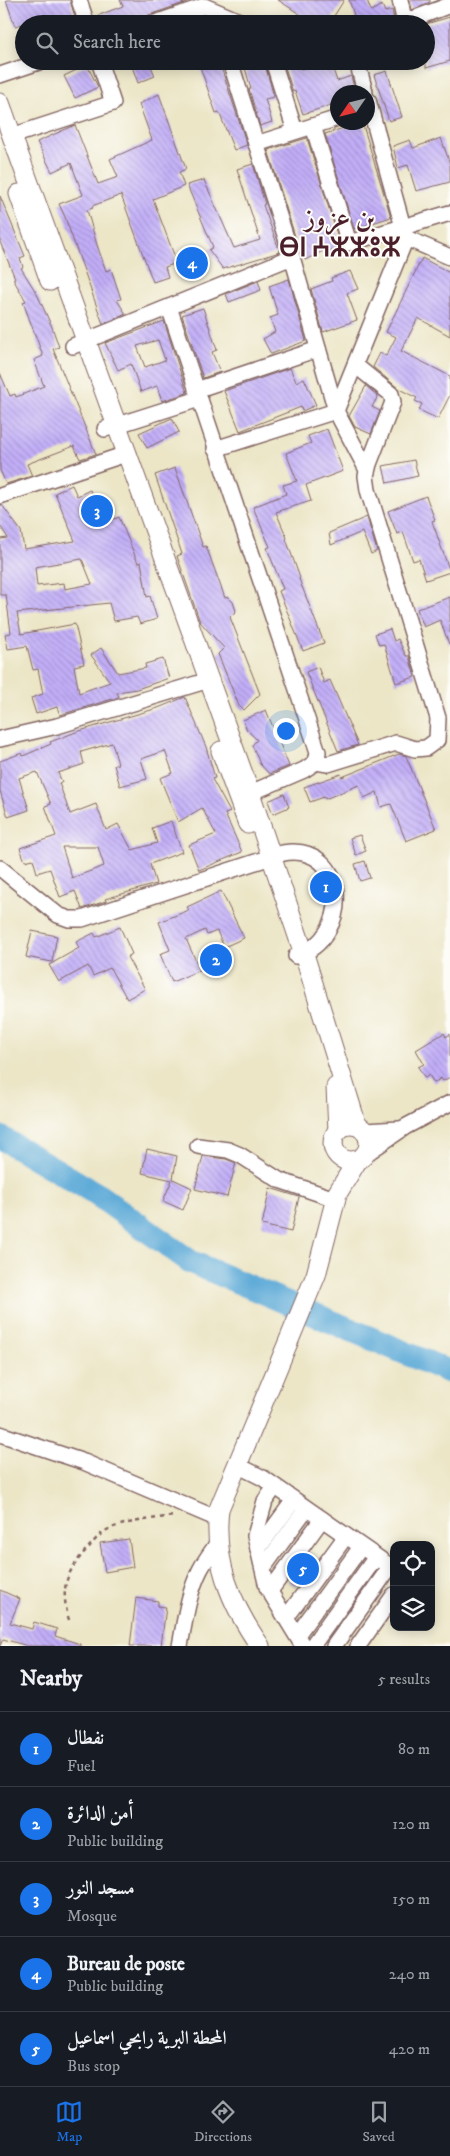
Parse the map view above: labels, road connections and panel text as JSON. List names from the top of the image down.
{
  "districts": ["بن عزوز ⴱⵏ ⵄⵣⵣⵓⵣ"],
  "north": "bottom left",
  "page": {
    "search": "Search here",
    "pins": [
      "4",
      "3",
      "1",
      "2",
      "5"
    ],
    "heading": ["Nearby", "5 results"],
    "list": [
      {
        "mark": "1",
        "name": "نفطال",
        "note": "Fuel",
        "value": "80 m"
      },
      {
        "mark": "2",
        "name": "أمن الدائرة",
        "note": "Public building",
        "value": "120 m"
      },
      {
        "mark": "3",
        "name": "مسجد النور",
        "note": "Mosque",
        "value": "150 m"
      },
      {
        "mark": "4",
        "name": "Bureau de poste",
        "note": "Public building",
        "value": "240 m"
      },
      {
        "mark": "5",
        "name": "المحطة البرية رابحي اسماعيل",
        "note": "Bus stop",
        "value": "420 m"
      }
    ],
    "nav": ["Map", "Directions", "Saved"]
  }
}
